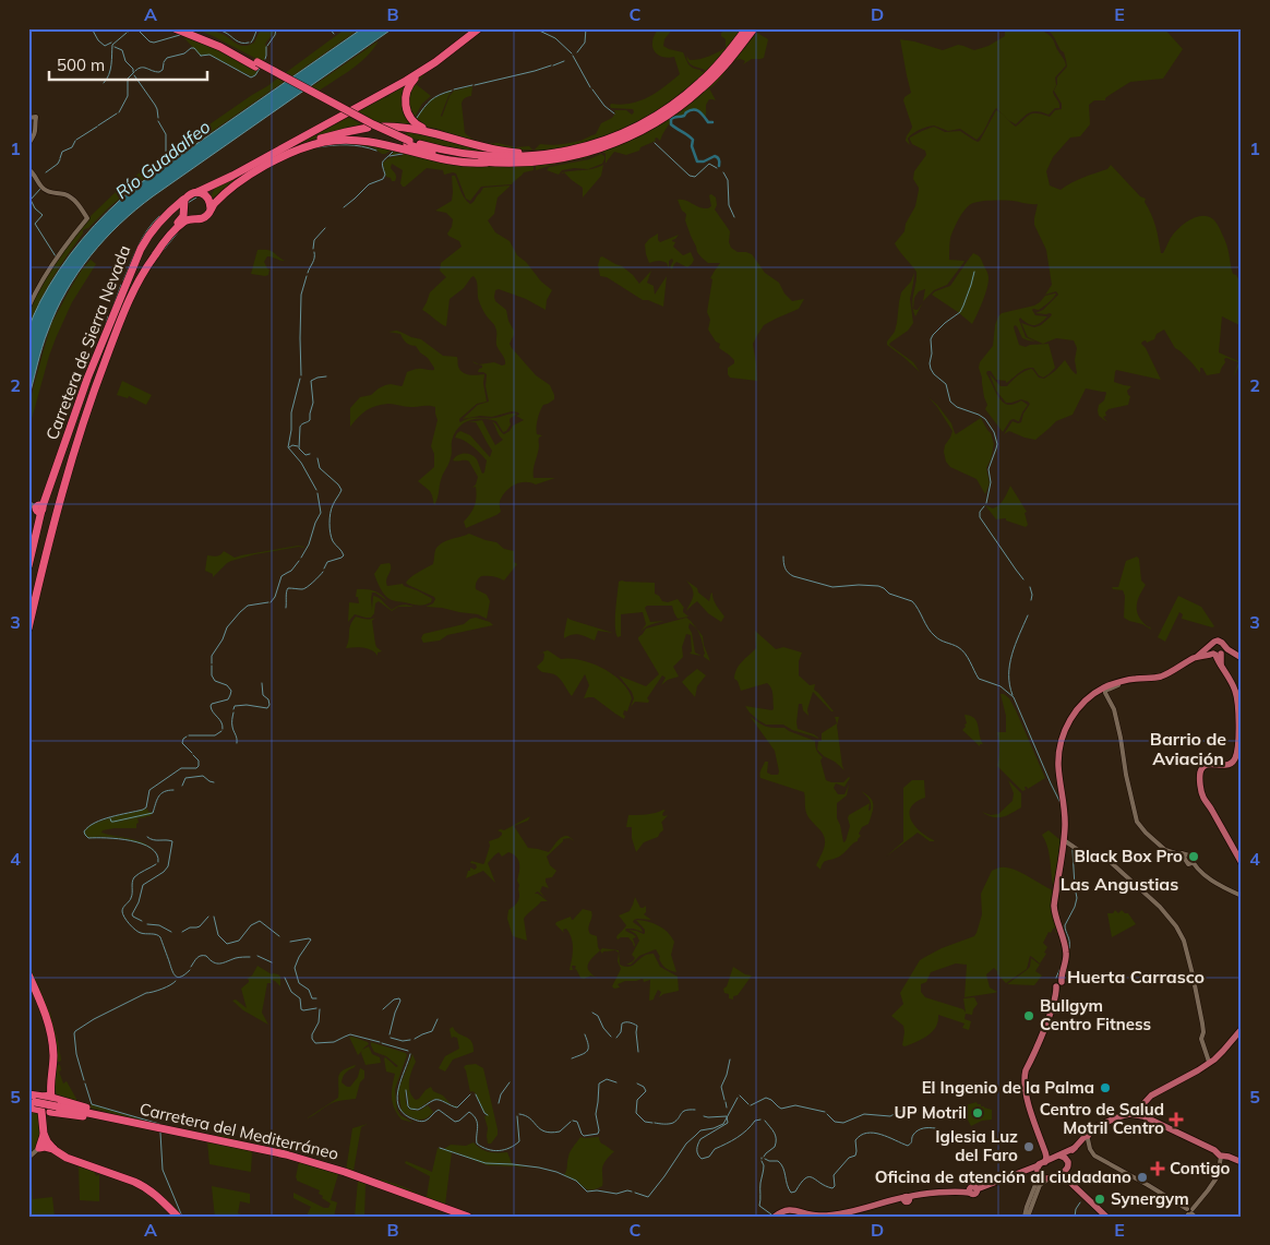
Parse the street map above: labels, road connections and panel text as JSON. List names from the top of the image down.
{
  "streets": {
    "highway": ["Carretera de Sierra Nevada", "Carretera del Mediterráneo"]
  },
  "districts": ["Barrio de Aviación", "Las Angustias", "Huerta Carrasco"],
  "water": ["Río Guadalfeo"],
  "places": {
    "other": [
      "Black Box Pro",
      "Bullgym Centro Fitness",
      "El Ingenio de la Palma",
      "UP Motril",
      "Iglesia Luz del Faro",
      "Oficina de atención al ciudadano",
      "Synergym"
    ],
    "health": ["Centro de Salud Motril Centro", "Contigo"]
  },
  "scale_bar": "500 m",
  "grid": {
    "columns": [
      "A",
      "B",
      "C",
      "D",
      "E"
    ],
    "rows": [
      "1",
      "2",
      "3",
      "4",
      "5"
    ]
  }
}
